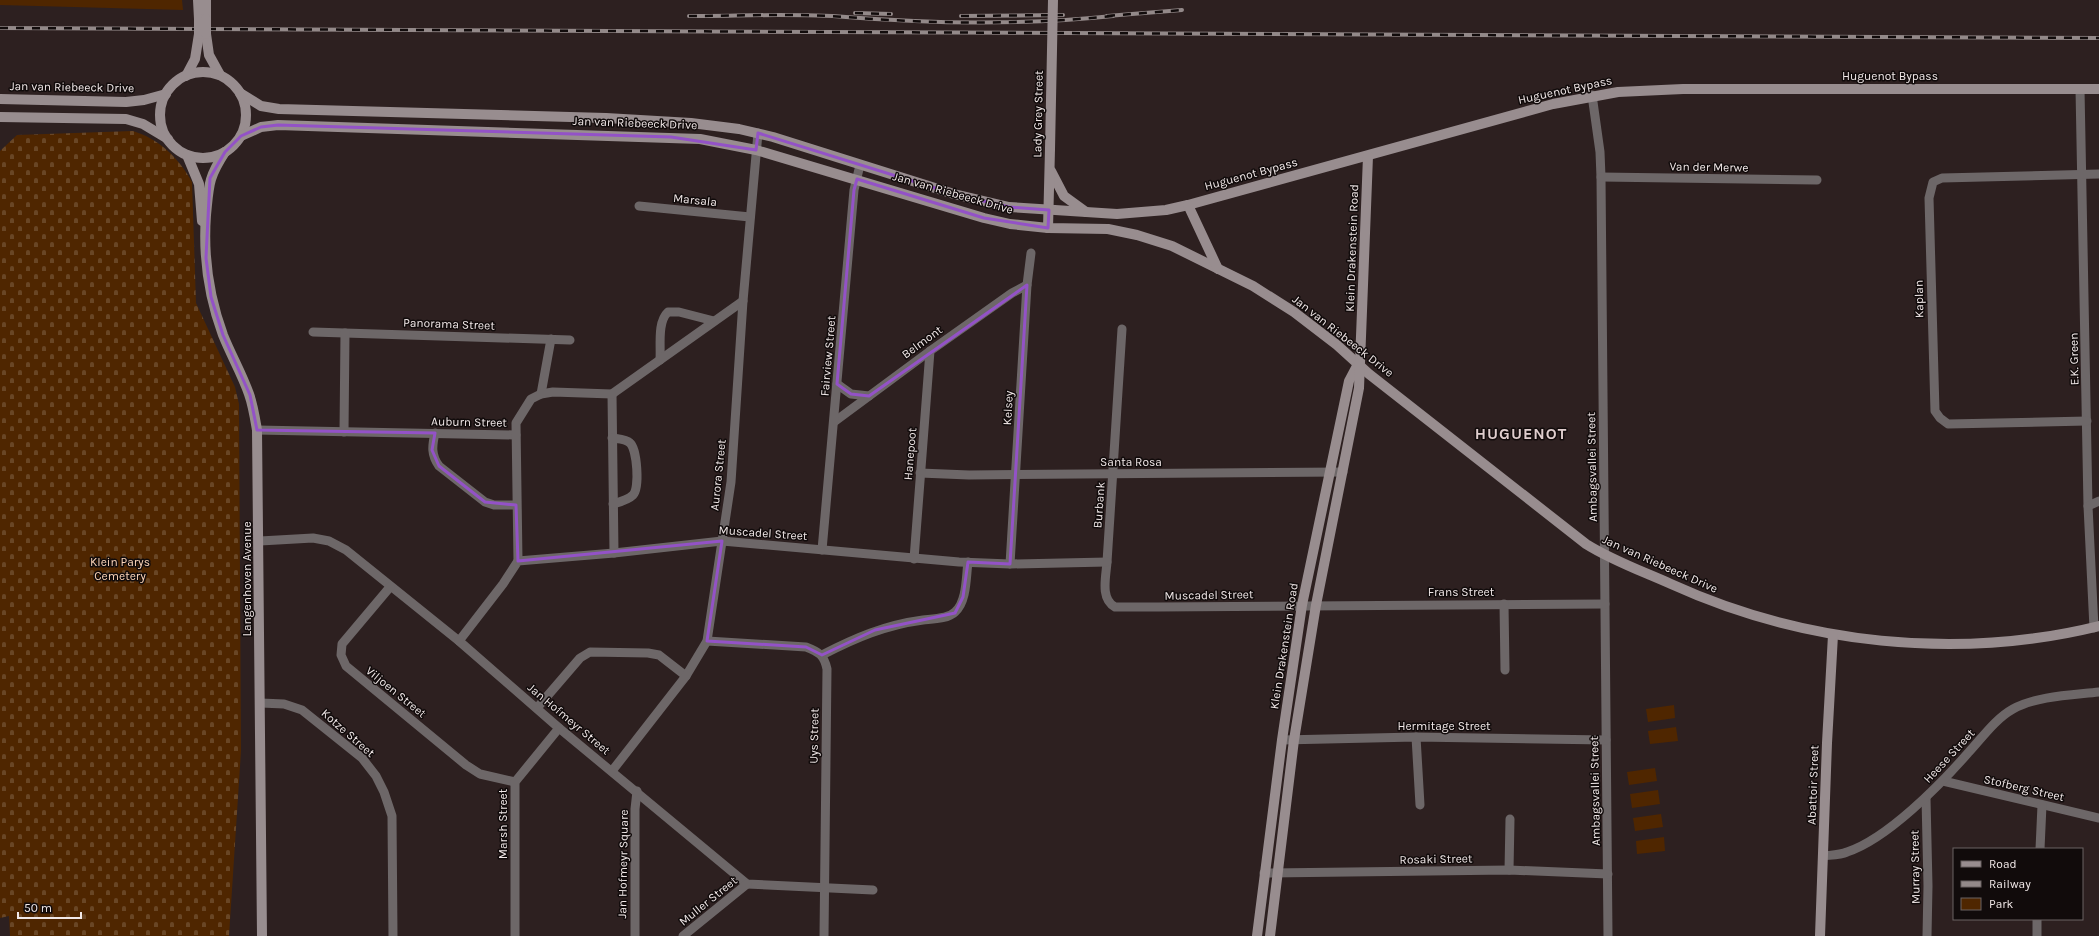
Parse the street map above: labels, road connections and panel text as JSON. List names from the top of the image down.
{
  "streets": {
    "main road": [
      "Huguenot Bypass",
      "Jan van Riebeeck Drive",
      "Lady Grey Street",
      "Klein Drakenstein Road",
      "Langenhoven Avenue",
      "Abattoir Street"
    ],
    "street": [
      "Van der Merwe",
      "Marsala",
      "Kaplan",
      "Panorama Street",
      "Belmont",
      "Fairview Street",
      "E.K. Green",
      "Kelsey",
      "Auburn Street",
      "Hanepoot",
      "Santa Rosa",
      "Ambagsvallei Street",
      "Aurora Street",
      "Burbank",
      "Muscadel Street",
      "Frans Street",
      "Viljoen Street",
      "Jan Hofmeyr Street",
      "Hermitage Street",
      "Kotze Street",
      "Uys Street",
      "Heese Street",
      "Stofberg Street",
      "Marsh Street",
      "Rosaki Street",
      "Jan Hofmeyr Square",
      "Murray Street",
      "Muller Street"
    ]
  },
  "crossings": [
    ["Huguenot Bypass", "Jan van Riebeeck Drive"],
    ["Huguenot Bypass", "Lady Grey Street"],
    ["Huguenot Bypass", "Klein Drakenstein Road"],
    ["Huguenot Bypass", "E.K. Green"],
    ["Huguenot Bypass", "Ambagsvallei Street"],
    ["Jan van Riebeeck Drive", "Lady Grey Street"],
    ["Jan van Riebeeck Drive", "Klein Drakenstein Road"],
    ["Jan van Riebeeck Drive", "Fairview Street"],
    ["Jan van Riebeeck Drive", "E.K. Green"],
    ["Jan van Riebeeck Drive", "Ambagsvallei Street"],
    ["Jan van Riebeeck Drive", "Aurora Street"],
    ["Jan van Riebeeck Drive", "Langenhoven Avenue"],
    ["Jan van Riebeeck Drive", "Abattoir Street"],
    ["Van der Merwe", "Ambagsvallei Street"],
    ["Marsala", "Aurora Street"],
    ["Klein Drakenstein Road", "Santa Rosa"],
    ["Klein Drakenstein Road", "Muscadel Street"],
    ["Klein Drakenstein Road", "Frans Street"],
    ["Klein Drakenstein Road", "Hermitage Street"],
    ["Klein Drakenstein Road", "Rosaki Street"],
    ["Kaplan", "E.K. Green"],
    ["Belmont", "Fairview Street"],
    ["Belmont", "Kelsey"],
    ["Belmont", "Hanepoot"],
    ["Fairview Street", "Muscadel Street"],
    ["Kelsey", "Santa Rosa"],
    ["Kelsey", "Muscadel Street"],
    ["Auburn Street", "Langenhoven Avenue"],
    ["Hanepoot", "Santa Rosa"],
    ["Hanepoot", "Muscadel Street"],
    ["Santa Rosa", "Burbank"],
    ["Ambagsvallei Street", "Frans Street"],
    ["Ambagsvallei Street", "Hermitage Street"],
    ["Ambagsvallei Street", "Rosaki Street"],
    ["Aurora Street", "Muscadel Street"],
    ["Aurora Street", "Jan Hofmeyr Street"],
    ["Burbank", "Muscadel Street"],
    ["Muscadel Street", "Frans Street"],
    ["Langenhoven Avenue", "Jan Hofmeyr Street"],
    ["Langenhoven Avenue", "Kotze Street"],
    ["Viljoen Street", "Jan Hofmeyr Street"],
    ["Viljoen Street", "Marsh Street"],
    ["Jan Hofmeyr Street", "Marsh Street"],
    ["Jan Hofmeyr Street", "Jan Hofmeyr Square"],
    ["Jan Hofmeyr Street", "Muller Street"],
    ["Heese Street", "Abattoir Street"],
    ["Heese Street", "Stofberg Street"],
    ["Heese Street", "Murray Street"]
  ],
  "districts": ["HUGUENOT"],
  "parks": ["Klein Parys Cemetery"],
  "legend": ["Road", "Railway", "Park"],
  "scale_bar": "50 m"
}
